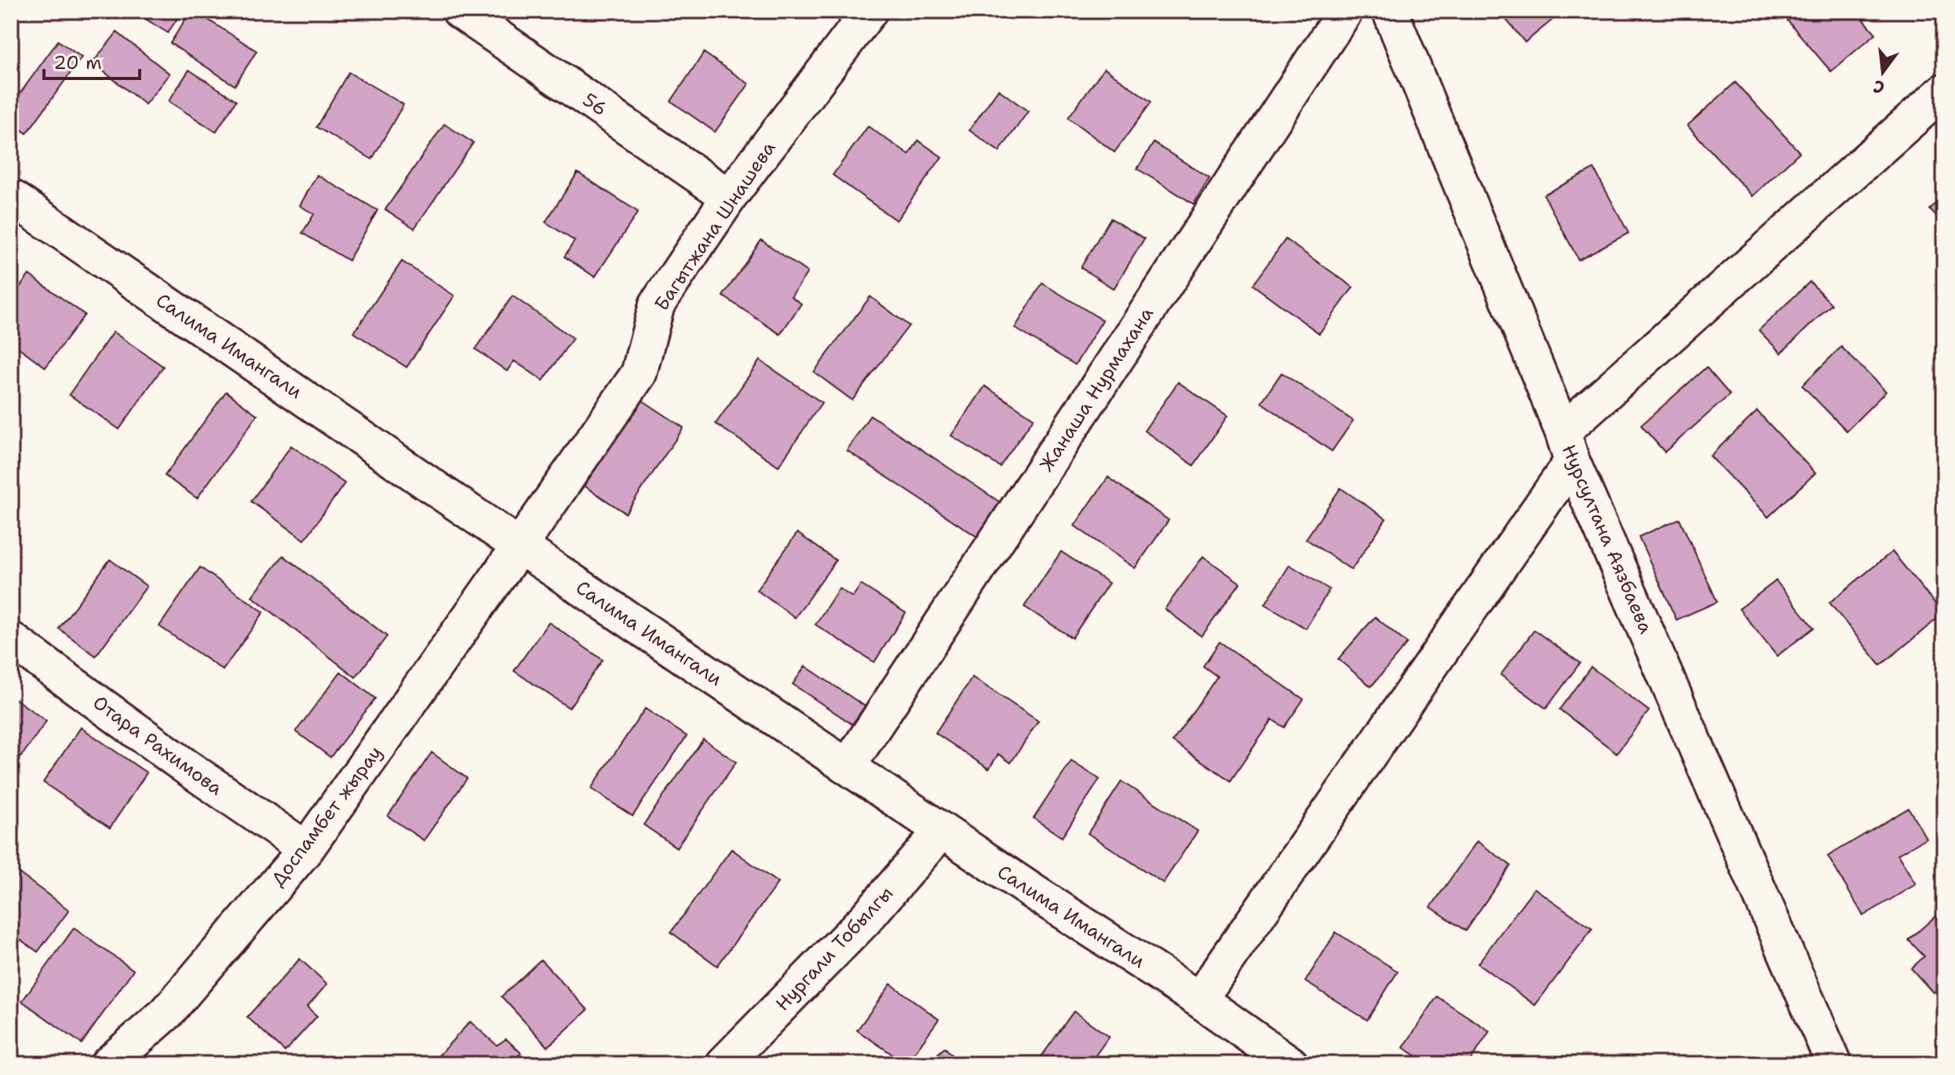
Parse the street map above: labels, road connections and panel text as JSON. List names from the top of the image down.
{
  "streets": {
    "street": [
      "56",
      "Багытжана Шнашева",
      "Салима Имангали",
      "Жанаша Нурмахана",
      "Нурсултана Аязбаева",
      "Отара Рахимова",
      "Доспамбет жырау",
      "Нургали Тобылгы"
    ]
  },
  "crossings": [
    ["56", "Багытжана Шнашева"],
    ["Багытжана Шнашева", "Салима Имангали"],
    ["Багытжана Шнашева", "Доспамбет жырау"],
    ["Салима Имангали", "Жанаша Нурмахана"],
    ["Салима Имангали", "Доспамбет жырау"],
    ["Салима Имангали", "Нургали Тобылгы"],
    ["Отара Рахимова", "Доспамбет жырау"]
  ],
  "scale_bar": "20 m",
  "north": "bottom"
}
